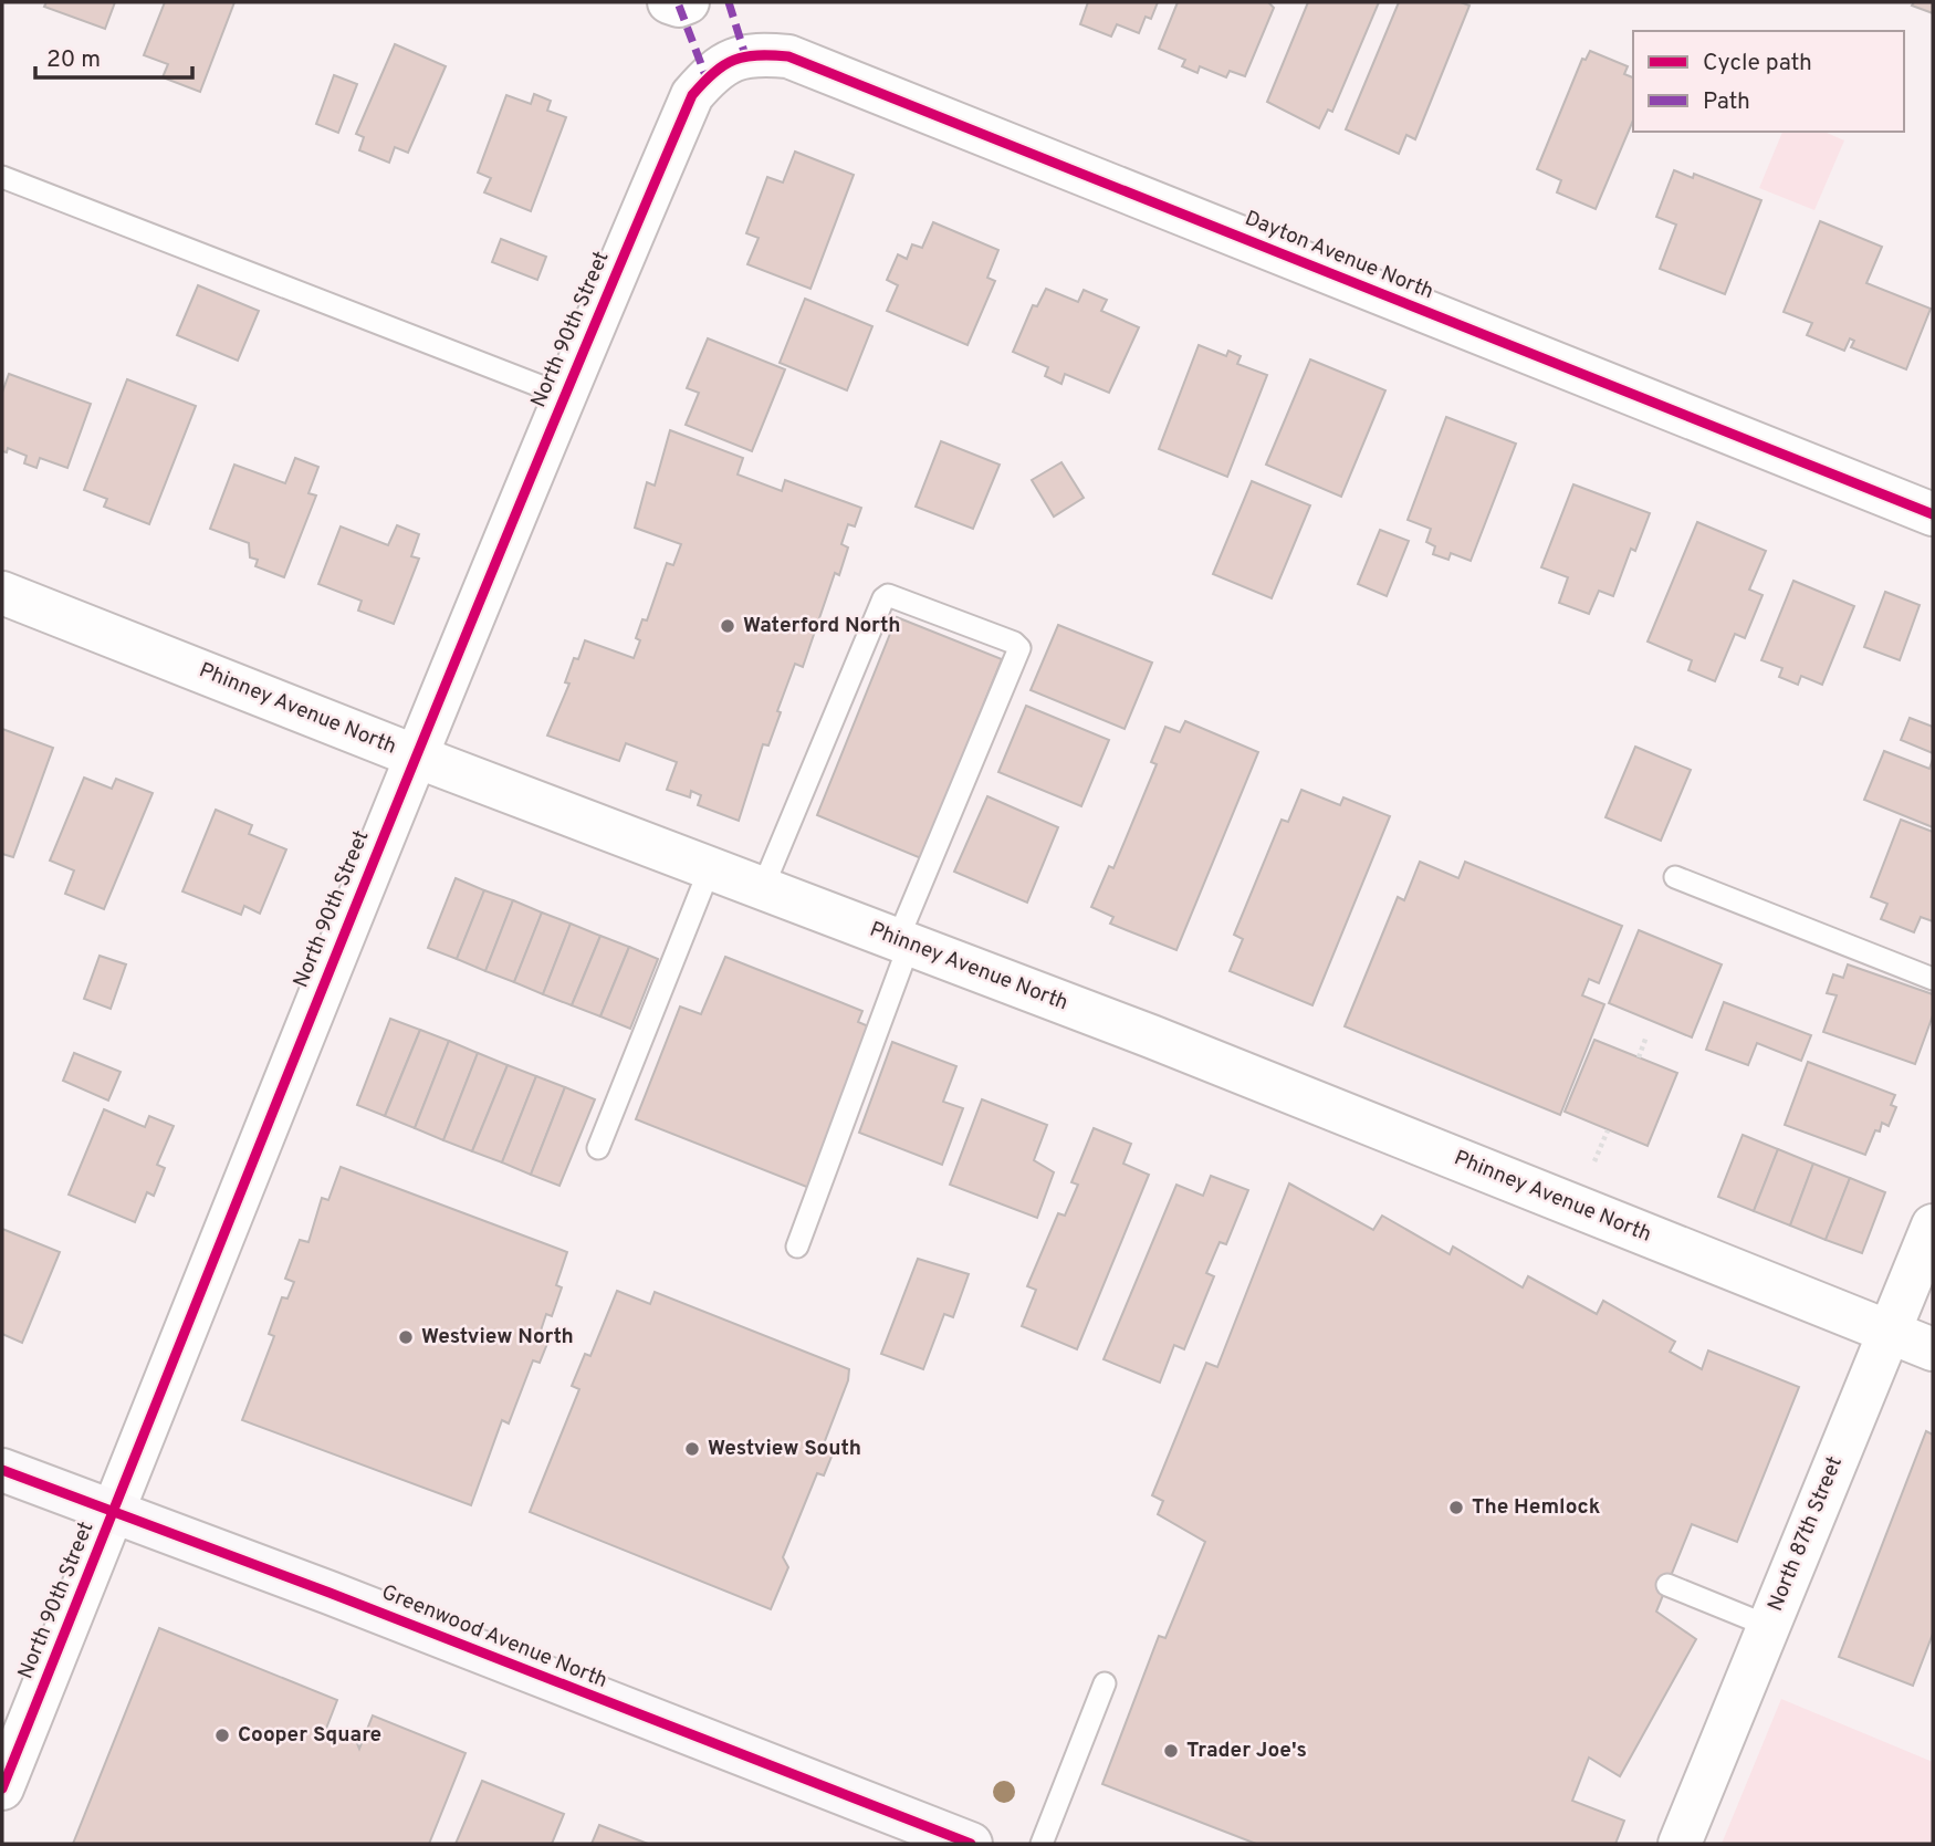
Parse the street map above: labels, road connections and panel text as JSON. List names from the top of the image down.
{
  "streets": {
    "main road": ["Greenwood Avenue North"],
    "street": [
      "Dayton Avenue North",
      "North 90th Street",
      "Phinney Avenue North",
      "North 87th Street"
    ]
  },
  "crossings": [
    ["Dayton Avenue North", "North 90th Street"],
    ["North 90th Street", "Phinney Avenue North"],
    ["North 90th Street", "Greenwood Avenue North"],
    ["Phinney Avenue North", "North 87th Street"]
  ],
  "places": [
    "Waterford North",
    "Westview North",
    "Westview South",
    "The Hemlock",
    "Cooper Square",
    "Trader Joe's"
  ],
  "legend": ["Cycle path", "Path"],
  "scale_bar": "20 m"
}
